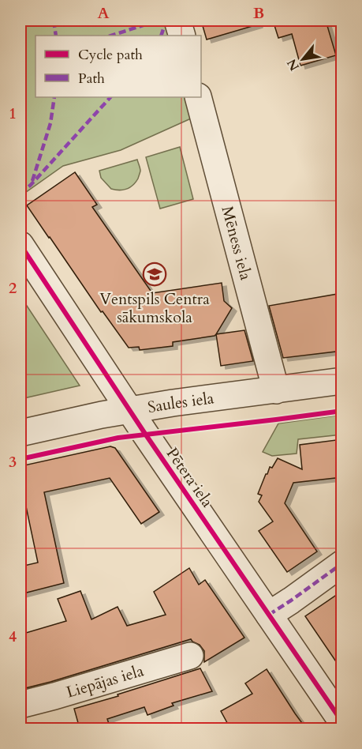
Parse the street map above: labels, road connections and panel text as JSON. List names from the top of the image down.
{
  "streets": {
    "street": [
      "Mēness iela",
      "Saules iela",
      "Pētera iela",
      "Liepājas iela"
    ]
  },
  "crossings": [
    ["Mēness iela", "Saules iela"],
    ["Saules iela", "Pētera iela"]
  ],
  "places": {
    "school or university": ["Ventspils Centra sākumskola"]
  },
  "legend": ["Cycle path", "Path"],
  "north": "bottom left",
  "grid": {
    "columns": ["A", "B"],
    "rows": [
      "1",
      "2",
      "3",
      "4"
    ]
  }
}
